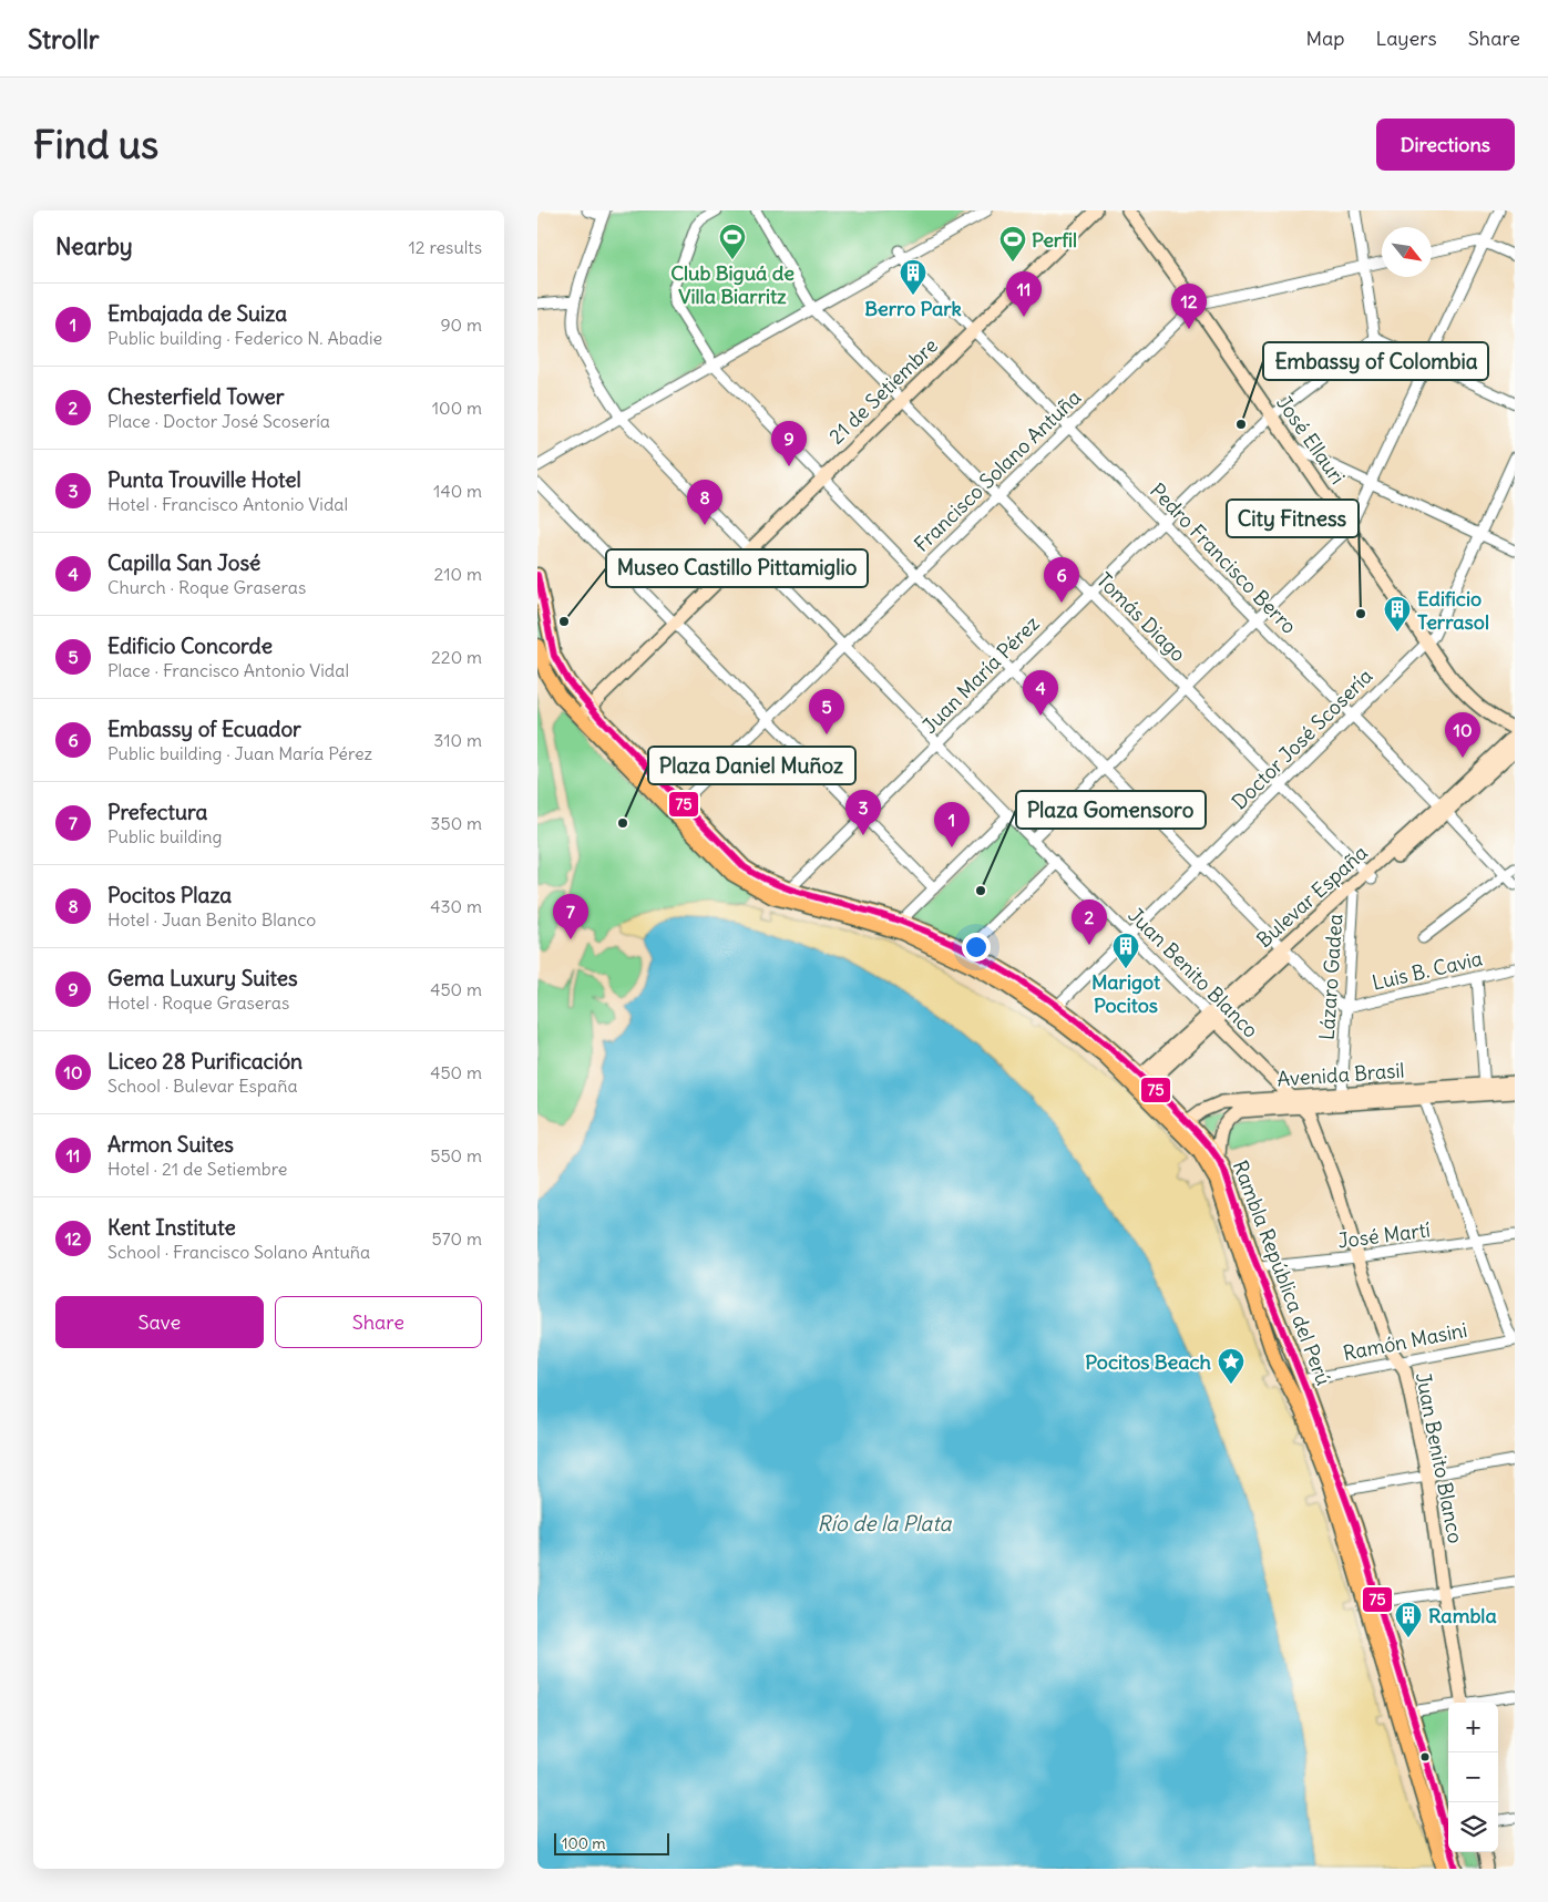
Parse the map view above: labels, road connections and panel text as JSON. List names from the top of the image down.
{
  "streets": {
    "main road": ["Rambla República del Perú"],
    "street": [
      "21 de Setiembre",
      "José Ellauri",
      "Francisco Solano Antuña",
      "Pedro Francisco Berro",
      "Tomás Diago",
      "Juan María Pérez",
      "Doctor José Scosería",
      "Bulevar España",
      "Luis B. Cavia",
      "Juan Benito Blanco",
      "Lázaro Gadea",
      "Avenida Brasil",
      "José Martí",
      "Ramón Masini"
    ]
  },
  "crossings": [
    ["21 de Setiembre", "Pedro Francisco Berro"],
    ["21 de Setiembre", "Tomás Diago"],
    ["21 de Setiembre", "Juan Benito Blanco"],
    ["21 de Setiembre", "Rambla República del Perú"],
    ["José Ellauri", "Francisco Solano Antuña"],
    ["José Ellauri", "Juan María Pérez"],
    ["José Ellauri", "Doctor José Scosería"],
    ["Francisco Solano Antuña", "Pedro Francisco Berro"],
    ["Francisco Solano Antuña", "Tomás Diago"],
    ["Francisco Solano Antuña", "Juan Benito Blanco"],
    ["Francisco Solano Antuña", "Rambla República del Perú"],
    ["Pedro Francisco Berro", "Juan María Pérez"],
    ["Pedro Francisco Berro", "Doctor José Scosería"],
    ["Pedro Francisco Berro", "Bulevar España"],
    ["Tomás Diago", "Juan María Pérez"],
    ["Tomás Diago", "Doctor José Scosería"],
    ["Tomás Diago", "Bulevar España"],
    ["Juan María Pérez", "Juan Benito Blanco"],
    ["Juan María Pérez", "Rambla República del Perú"],
    ["Doctor José Scosería", "Juan Benito Blanco"],
    ["Doctor José Scosería", "Rambla República del Perú"],
    ["Bulevar España", "Juan Benito Blanco"],
    ["Bulevar España", "Lázaro Gadea"],
    ["Bulevar España", "Rambla República del Perú"],
    ["Luis B. Cavia", "Lázaro Gadea"],
    ["Juan Benito Blanco", "Avenida Brasil"],
    ["Juan Benito Blanco", "José Martí"],
    ["Juan Benito Blanco", "Ramón Masini"],
    ["Lázaro Gadea", "Avenida Brasil"],
    ["Avenida Brasil", "Rambla República del Perú"],
    ["José Martí", "Rambla República del Perú"],
    ["Rambla República del Perú", "Ramón Masini"]
  ],
  "water": ["Río de la Plata"],
  "places": {
    "sports": ["Club Biguá de Villa Biarritz", "Perfil"],
    "building": [
      "Berro Park",
      "Edificio Terrasol",
      "Marigot Pocitos",
      "Rambla"
    ],
    "other": [
      "Embassy of Colombia",
      "City Fitness",
      "Museo Castillo Pittamiglio",
      "Plaza Daniel Muñoz",
      "Plaza Gomensoro"
    ],
    "place": ["Pocitos Beach"]
  },
  "lines": ["transit line 75"],
  "scale_bar": "100 m",
  "north": "bottom right",
  "page": {
    "header": "Strollr",
    "nav": ["Map", "Layers", "Share"],
    "buttons": [
      "Directions",
      ["Save", "Share"]
    ],
    "title": "Find us",
    "heading": ["Nearby", "12 results"],
    "pins": [
      "11",
      "12",
      "9",
      "8",
      "6",
      "4",
      "5",
      "10",
      "3",
      "1",
      "7",
      "2"
    ],
    "list": [
      {
        "mark": "1",
        "name": "Embajada de Suiza",
        "note": "Public building · Federico N. Abadie",
        "value": "90 m"
      },
      {
        "mark": "2",
        "name": "Chesterfield Tower",
        "note": "Place · Doctor José Scosería",
        "value": "100 m"
      },
      {
        "mark": "3",
        "name": "Punta Trouville Hotel",
        "note": "Hotel · Francisco Antonio Vidal",
        "value": "140 m"
      },
      {
        "mark": "4",
        "name": "Capilla San José",
        "note": "Church · Roque Graseras",
        "value": "210 m"
      },
      {
        "mark": "5",
        "name": "Edificio Concorde",
        "note": "Place · Francisco Antonio Vidal",
        "value": "220 m"
      },
      {
        "mark": "6",
        "name": "Embassy of Ecuador",
        "note": "Public building · Juan María Pérez",
        "value": "310 m"
      },
      {
        "mark": "7",
        "name": "Prefectura",
        "note": "Public building",
        "value": "350 m"
      },
      {
        "mark": "8",
        "name": "Pocitos Plaza",
        "note": "Hotel · Juan Benito Blanco",
        "value": "430 m"
      },
      {
        "mark": "9",
        "name": "Gema Luxury Suites",
        "note": "Hotel · Roque Graseras",
        "value": "450 m"
      },
      {
        "mark": "10",
        "name": "Liceo 28 Purificación",
        "note": "School · Bulevar España",
        "value": "450 m"
      },
      {
        "mark": "11",
        "name": "Armon Suites",
        "note": "Hotel · 21 de Setiembre",
        "value": "550 m"
      },
      {
        "mark": "12",
        "name": "Kent Institute",
        "note": "School · Francisco Solano Antuña",
        "value": "570 m"
      }
    ],
    "map_buttons": ["+", "−"],
    "scale": "100 m"
  }
}
